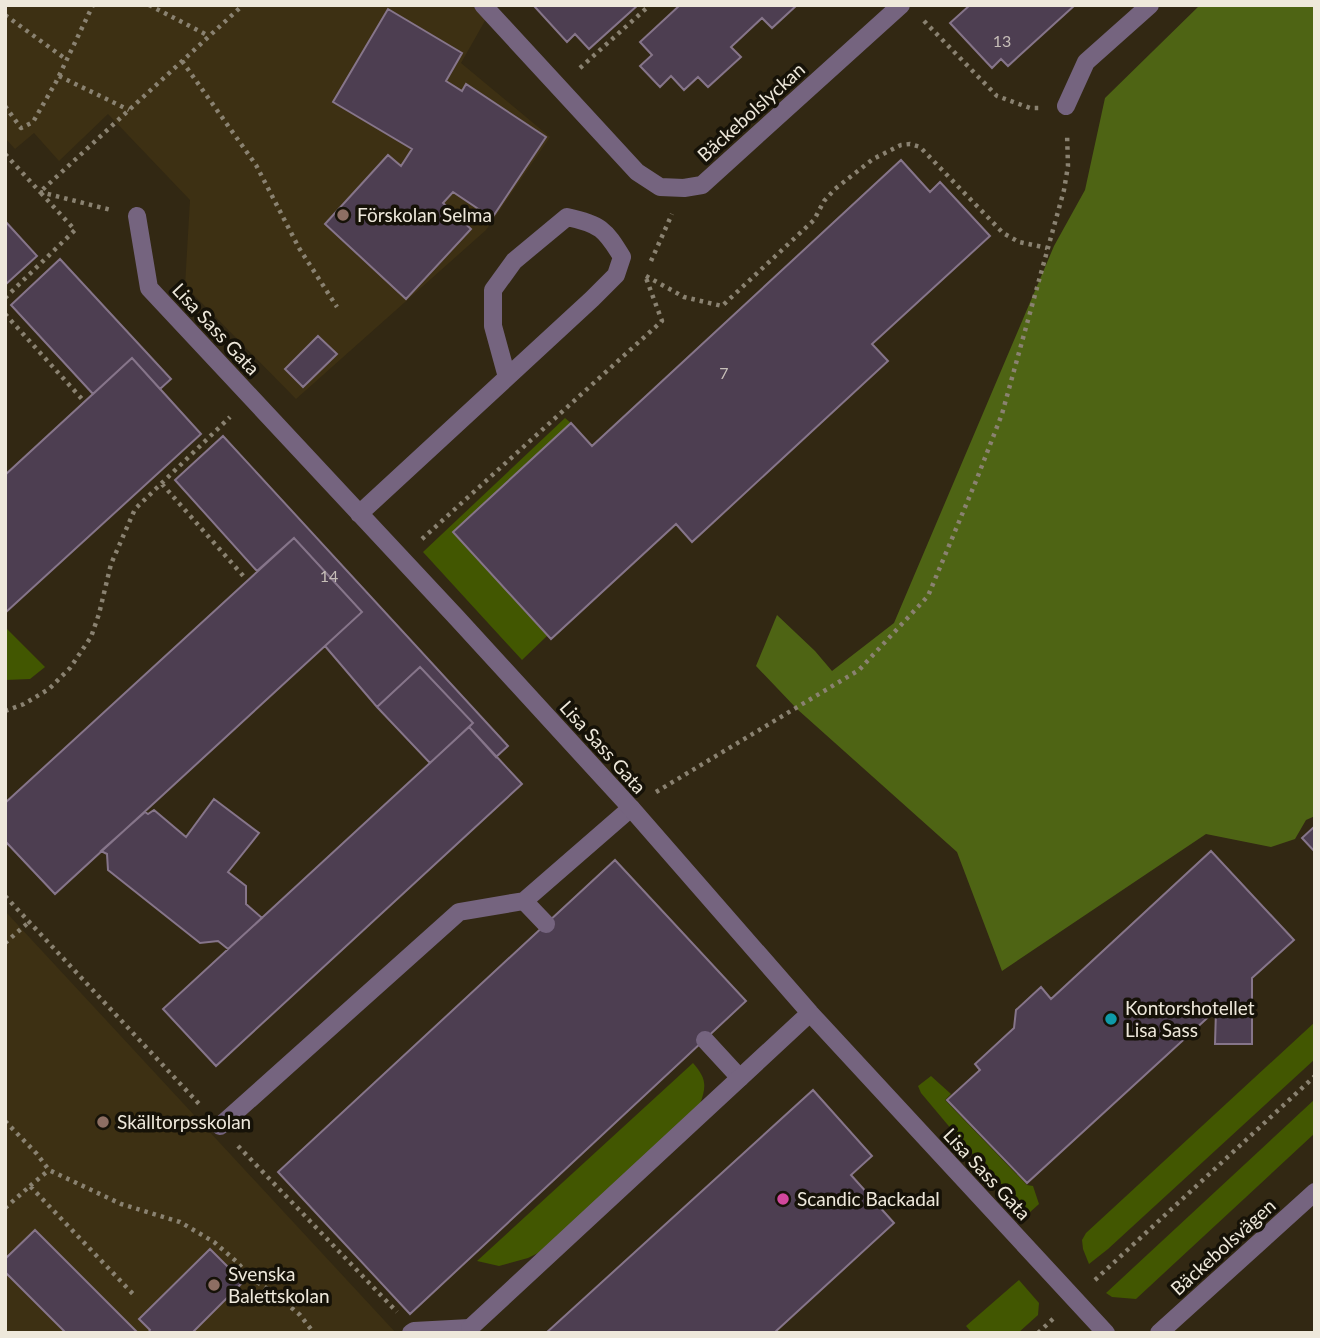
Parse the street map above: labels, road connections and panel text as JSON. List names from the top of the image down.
{
  "streets": {
    "street": ["Bäckebolslyckan", "Lisa Sass Gata", "Bäckebolsvägen"]
  },
  "places": [
    "Förskolan Selma",
    "Kontorshotellet Lisa Sass",
    "Skälltorpsskolan",
    "Scandic Backadal",
    "Svenska Balettskolan"
  ],
  "house_numbers": ["13", "7", "14"]
}
